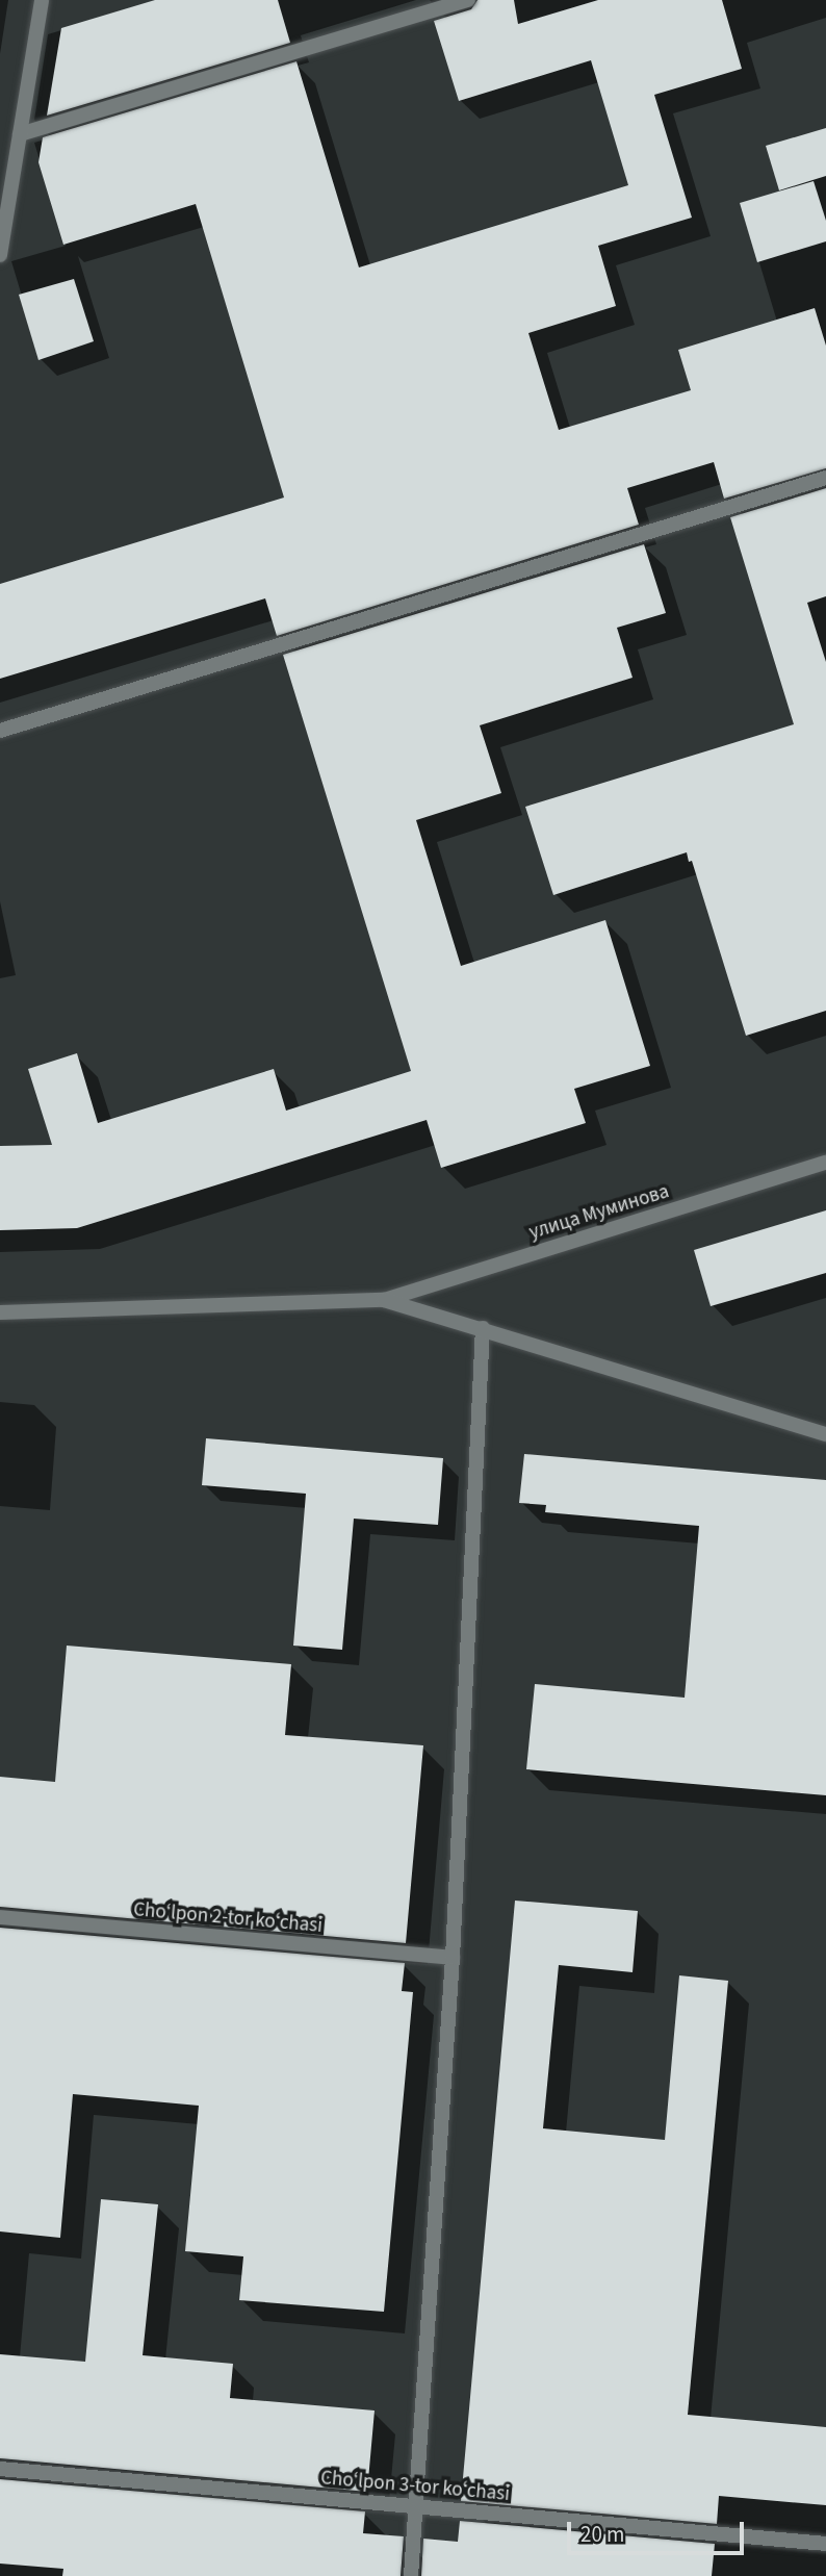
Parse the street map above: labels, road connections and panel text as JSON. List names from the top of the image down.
{
  "streets": {
    "street": ["улица Муминова", "Cho‘lpon 2-tor koʻchasi", "Cho‘lpon 3-tor koʻchasi"]
  },
  "scale_bar": "20 m"
}
